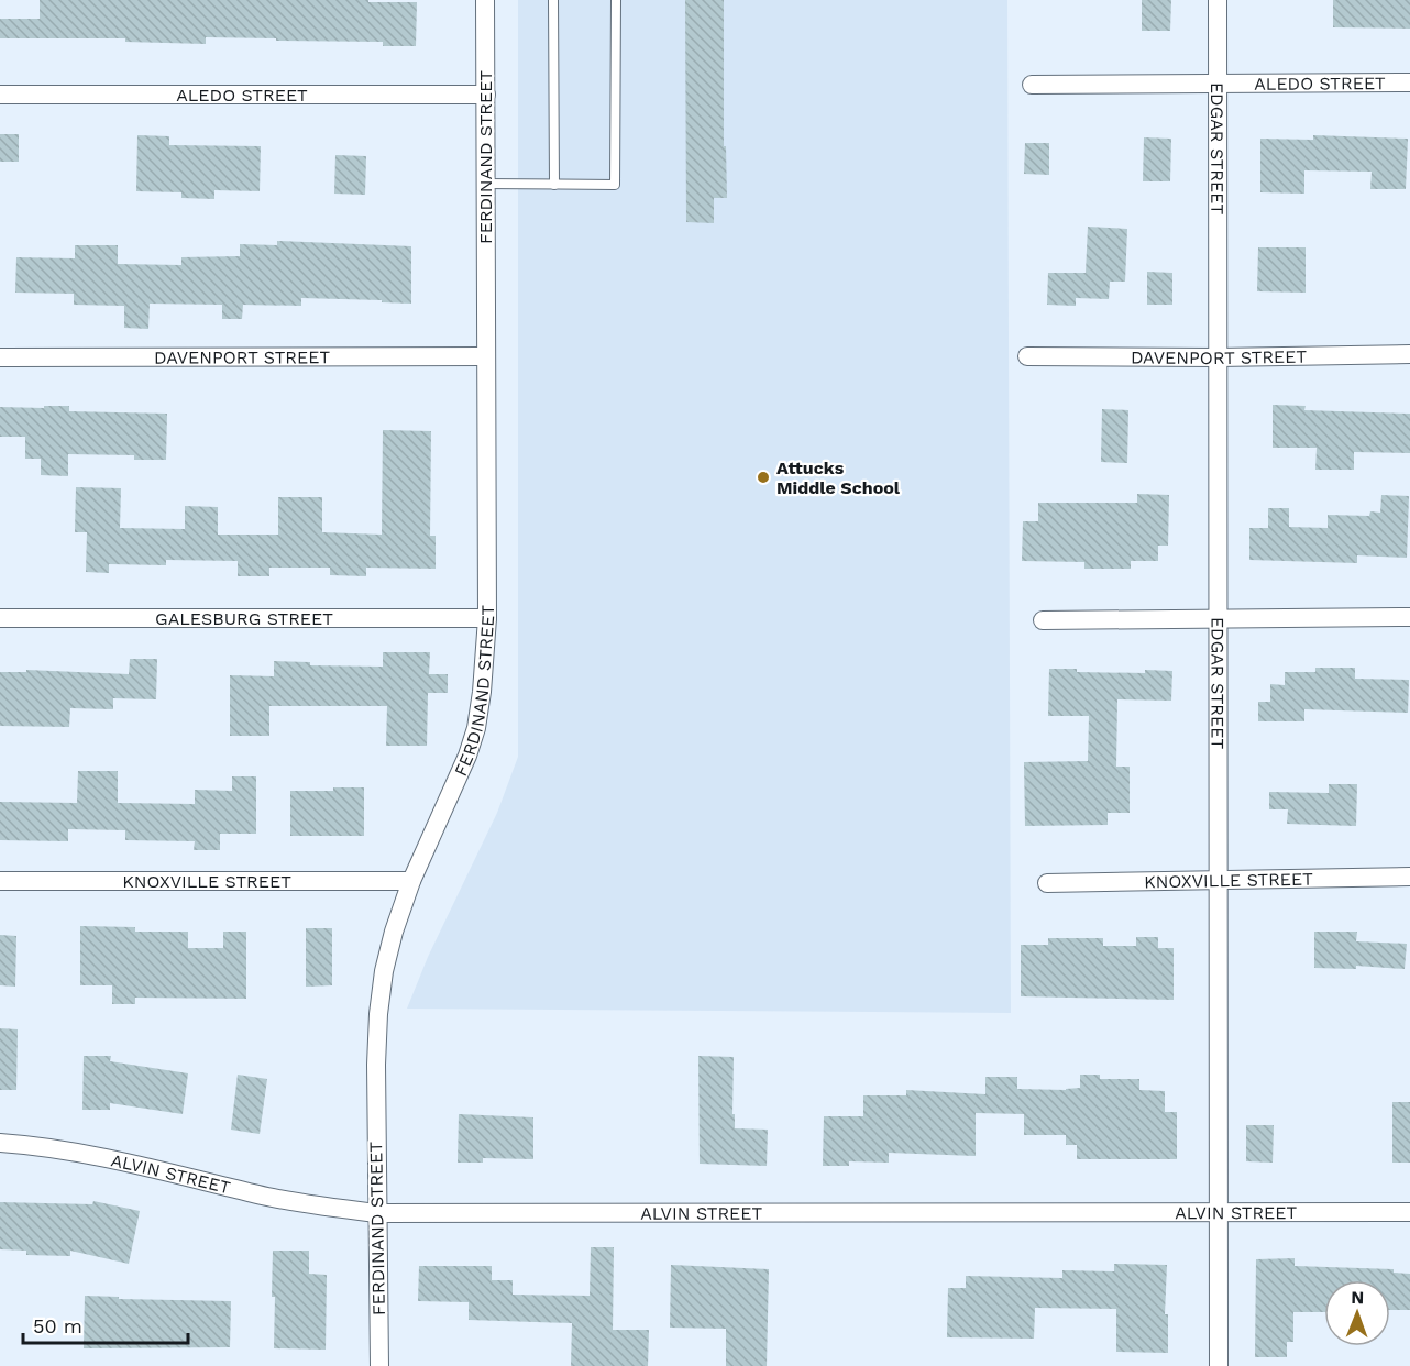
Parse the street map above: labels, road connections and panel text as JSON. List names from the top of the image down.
{
  "streets": {
    "street": [
      "ALEDO STREET",
      "EDGAR STREET",
      "FERDINAND STREET",
      "DAVENPORT STREET",
      "GALESBURG STREET",
      "KNOXVILLE STREET",
      "ALVIN STREET"
    ]
  },
  "crossings": [
    ["ALEDO STREET", "EDGAR STREET"],
    ["ALEDO STREET", "FERDINAND STREET"],
    ["EDGAR STREET", "DAVENPORT STREET"],
    ["EDGAR STREET", "KNOXVILLE STREET"],
    ["EDGAR STREET", "ALVIN STREET"],
    ["FERDINAND STREET", "DAVENPORT STREET"],
    ["FERDINAND STREET", "GALESBURG STREET"],
    ["FERDINAND STREET", "KNOXVILLE STREET"],
    ["FERDINAND STREET", "ALVIN STREET"]
  ],
  "places": ["Attucks Middle School"],
  "scale_bar": "50 m",
  "north": "top"
}
